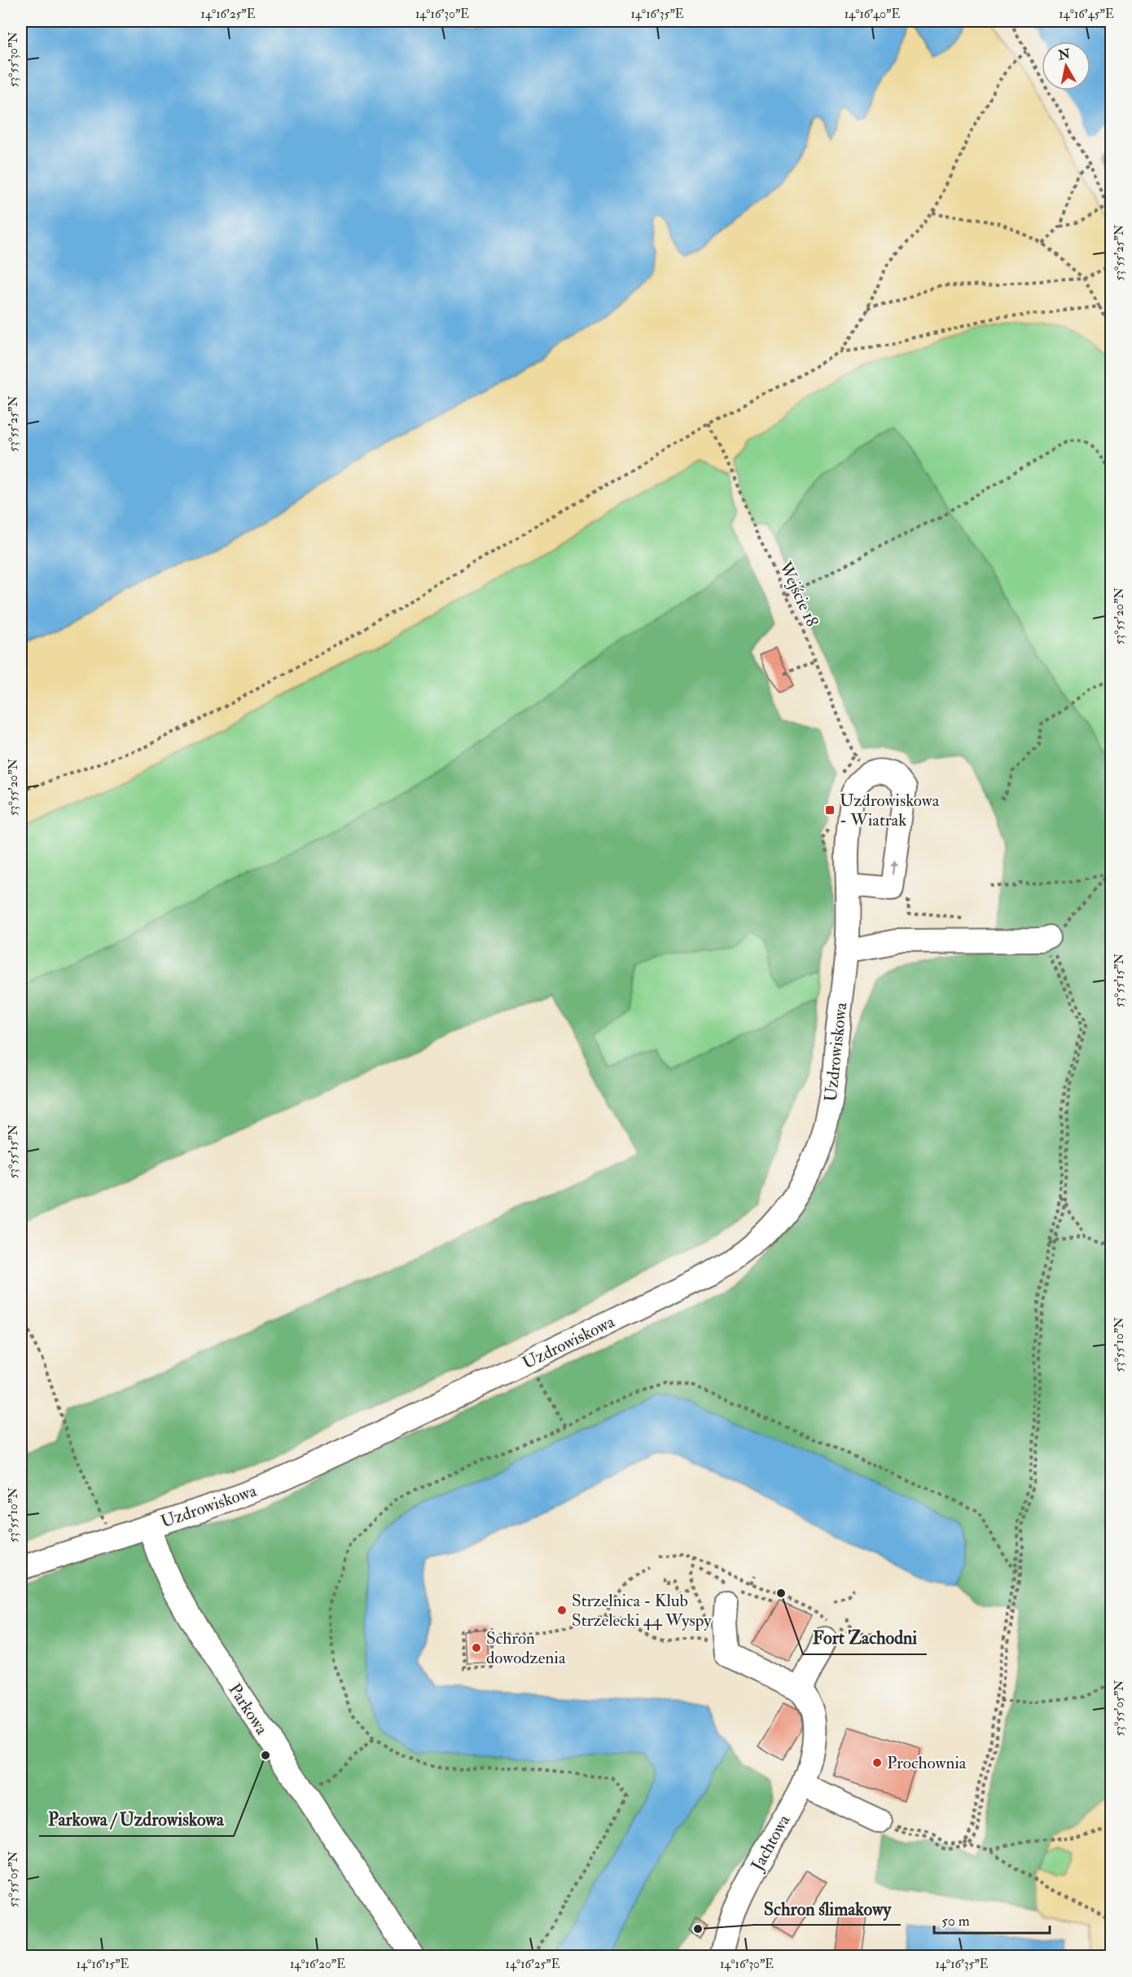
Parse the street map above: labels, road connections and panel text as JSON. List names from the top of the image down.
{
  "streets": {
    "street": ["Uzdrowiskowa", "Parkowa", "Jachtowa"],
    "path": ["Wejście 18"]
  },
  "crossings": [
    ["Wejście 18", "Uzdrowiskowa"],
    ["Uzdrowiskowa", "Parkowa"]
  ],
  "places": {
    "transit": ["Uzdrowiskowa - Wiatrak"],
    "other": [
      "Fort Zachodni",
      "Strzelnica - Klub Strzelecki 44 Wyspy",
      "Schron dowodzenia",
      "Parkowa / Uzdrowiskowa",
      "Prochownia",
      "Schron ślimakowy"
    ]
  },
  "scale_bar": "50 m",
  "north": "top",
  "coordinates": [
    "14°16'25\"E",
    "14°16'30\"E",
    "14°16'35\"E",
    "14°16'40\"E",
    "14°16'45\"E",
    "53°55'30\"N",
    "53°55'25\"N",
    "53°55'20\"N",
    "53°55'15\"N",
    "53°55'10\"N",
    "53°55'05\"N",
    "14°16'15\"E",
    "14°16'20\"E"
  ]
}
